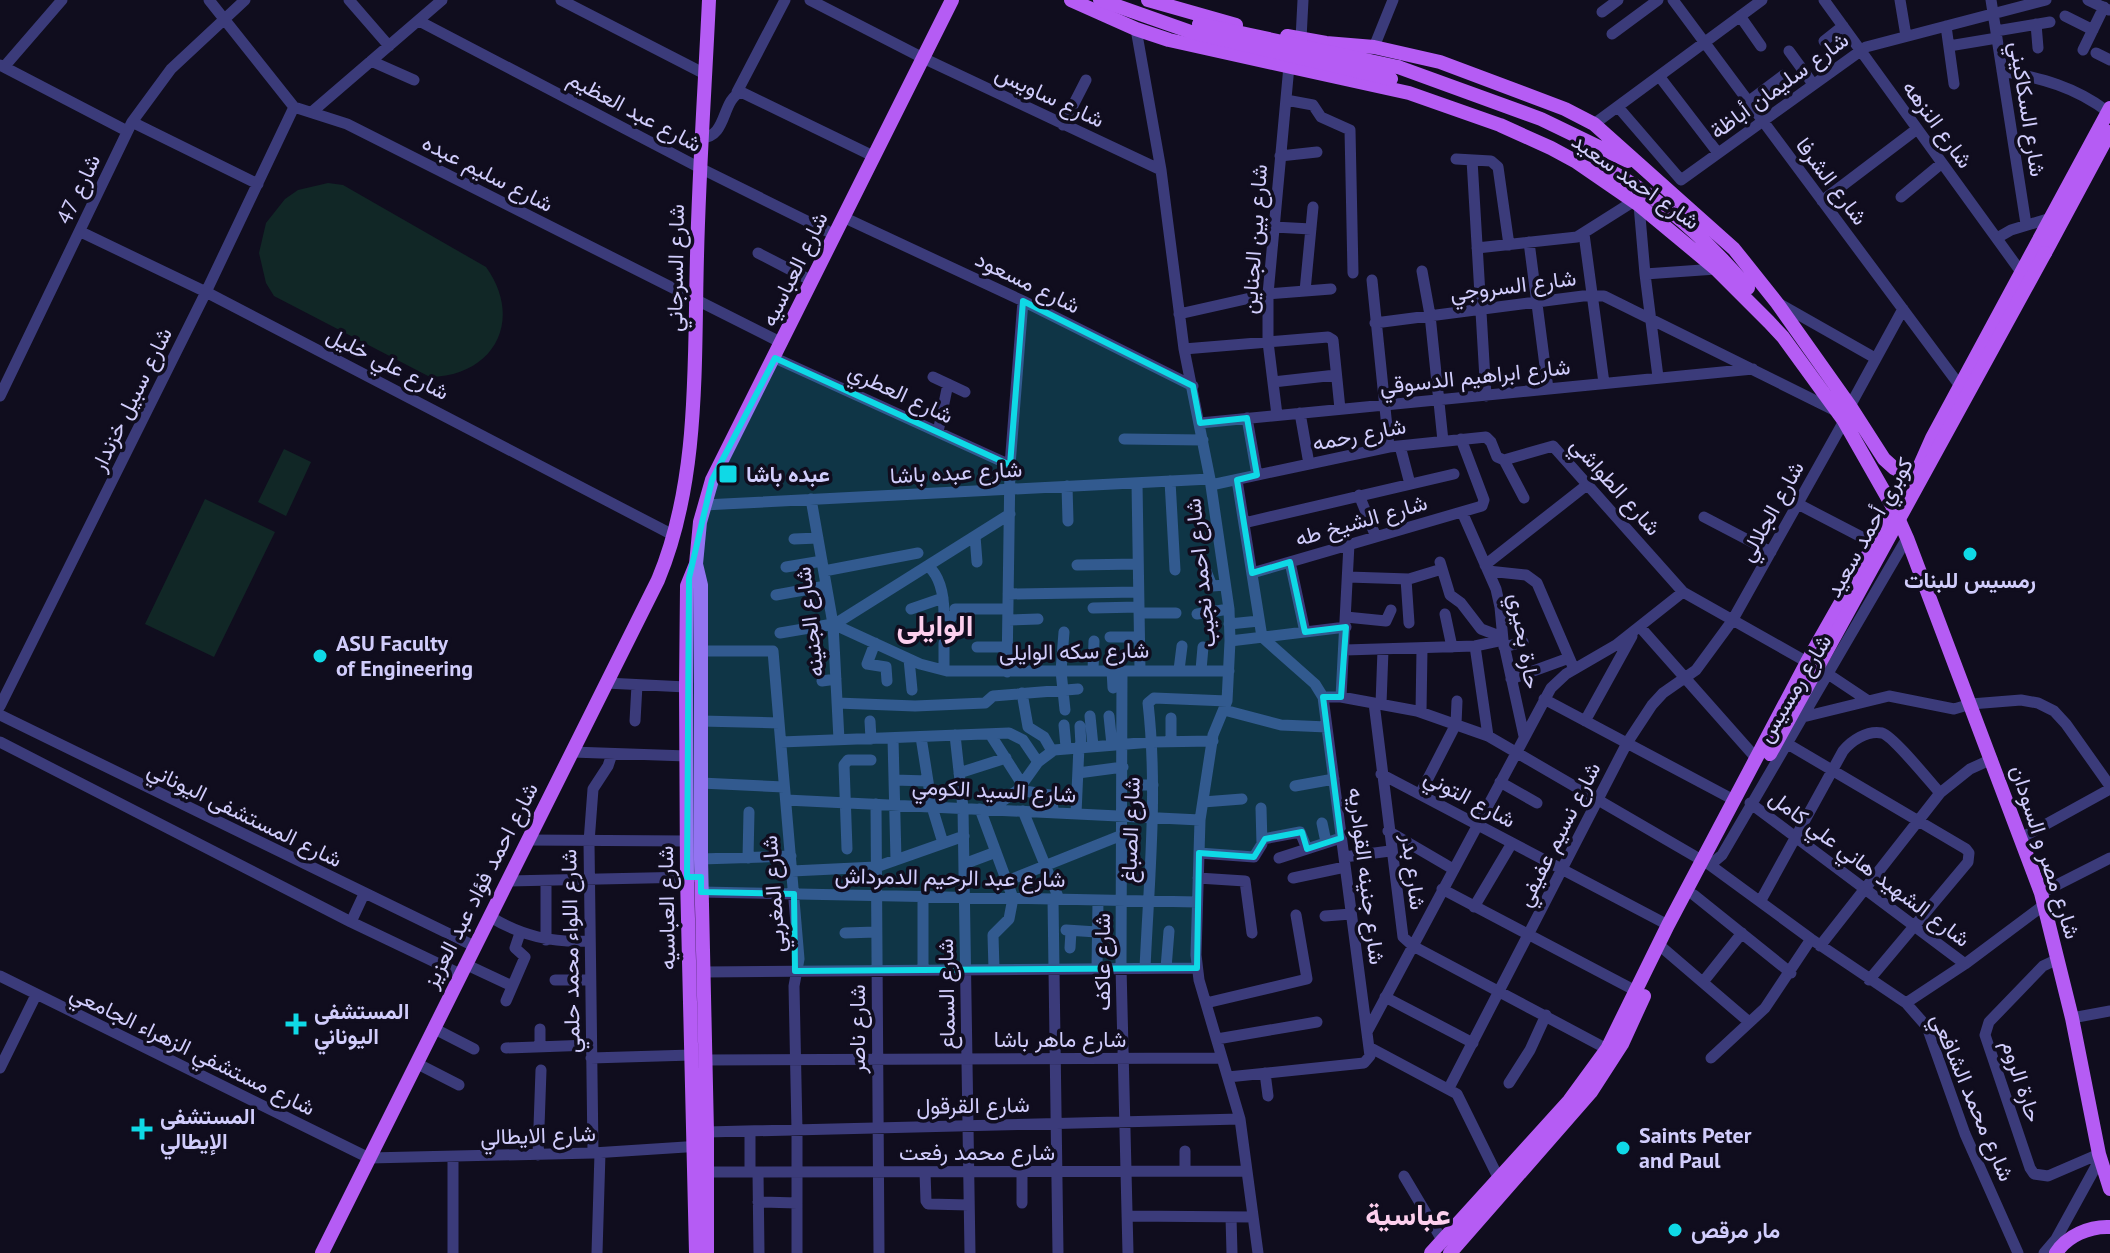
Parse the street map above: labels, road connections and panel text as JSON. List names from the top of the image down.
{
  "streets": {
    "main road": [
      "شارع احمد سعيد",
      "شارع السرجاني",
      "شارع العباسيه",
      "كوبري أحمد سعيد",
      "شارع رمسيس",
      "شارع مصر و السودان",
      "شارع احمد فؤاد عبد العزيز"
    ],
    "street": [
      "شارع سليمان أباظة",
      "شارع ساويس",
      "شارع السكاكيني",
      "شارع عبد العظيم",
      "شارع النزهه",
      "شارع سليم عبده",
      "شارع الشرفا",
      "شارع 47",
      "شارع بين الجناين",
      "شارع مسعود",
      "شارع السروجي",
      "شارع علي خليل",
      "شارع ابراهيم الدسوقي",
      "شارع العطري",
      "شارع سبيل خزندار",
      "شارع رحمه",
      "شارع عبده باشا",
      "شارع الطواشي",
      "شارع الجلالي",
      "شارع الشيخ طه",
      "شارع احمد نجيب",
      "شارع الجنينه",
      "حارة بحيري",
      "شارع سكه الوايلى",
      "شارع السيد الكومي",
      "شارع التوني",
      "شارع المستشفى اليوناني",
      "شارع الصباغ",
      "شارع نسيم عفيفي",
      "شارع الشهيد هاني علي كامل",
      "شارع بدر",
      "شارع جنينه القوادريه",
      "شارع عبد الرحيم الدمرداش",
      "شارع المغربي",
      "شارع اللواء محمد حلمي",
      "شارع عاكف",
      "شارع السماع",
      "شارع ناصر",
      "شارع ماهر باشا",
      "شارع مستشفي الزهراء الجامعي",
      "حارة الروم",
      "شارع محمد الشافعي",
      "شارع القرقول",
      "شارع الايطالي",
      "شارع محمد رفعت"
    ]
  },
  "crossings": [
    ["شارع سليمان أباظة", "شارع السكاكيني"],
    ["شارع سليمان أباظة", "شارع النزهه"],
    ["شارع سليمان أباظة", "شارع الشرفا"],
    ["شارع ساويس", "شارع العباسيه"],
    ["شارع ساويس", "شارع احمد نجيب"],
    ["شارع عبد العظيم", "شارع السرجاني"],
    ["شارع عبد العظيم", "شارع العباسيه"],
    ["شارع النزهه", "شارع رمسيس"],
    ["شارع سليم عبده", "شارع السرجاني"],
    ["شارع سليم عبده", "شارع العباسيه"],
    ["شارع سليم عبده", "شارع سبيل خزندار"],
    ["شارع احمد سعيد", "شارع بين الجناين"],
    ["شارع احمد سعيد", "شارع السروجي"],
    ["شارع احمد سعيد", "شارع الجلالي"],
    ["شارع احمد سعيد", "شارع احمد نجيب"],
    ["شارع احمد سعيد", "شارع رمسيس"],
    ["شارع احمد سعيد", "شارع مصر و السودان"],
    ["شارع الشرفا", "شارع الجلالي"],
    ["شارع الشرفا", "شارع رمسيس"],
    ["شارع 47", "شارع علي خليل"],
    ["شارع بين الجناين", "شارع ابراهيم الدسوقي"],
    ["شارع السرجاني", "شارع علي خليل"],
    ["شارع السرجاني", "شارع احمد فؤاد عبد العزيز"],
    ["شارع العباسيه", "شارع مسعود"],
    ["شارع العباسيه", "شارع العطري"],
    ["شارع العباسيه", "شارع عبده باشا"],
    ["شارع العباسيه", "شارع عبد الرحيم الدمرداش"],
    ["شارع العباسيه", "شارع المغربي"],
    ["شارع العباسيه", "شارع ماهر باشا"],
    ["شارع العباسيه", "شارع القرقول"],
    ["شارع العباسيه", "شارع الايطالي"],
    ["شارع العباسيه", "شارع محمد رفعت"],
    ["شارع مسعود", "شارع احمد نجيب"],
    ["شارع السروجي", "شارع ابراهيم الدسوقي"],
    ["شارع السروجي", "شارع الجلالي"],
    ["شارع علي خليل", "شارع سبيل خزندار"],
    ["شارع علي خليل", "شارع احمد فؤاد عبد العزيز"],
    ["شارع ابراهيم الدسوقي", "شارع احمد نجيب"],
    ["شارع رحمه", "شارع عبده باشا"],
    ["شارع رحمه", "شارع الطواشي"],
    ["شارع رحمه", "شارع الشيخ طه"],
    ["شارع رحمه", "شارع احمد نجيب"],
    ["شارع عبده باشا", "شارع احمد نجيب"],
    ["شارع عبده باشا", "شارع الجنينه"],
    ["شارع الطواشي", "شارع الجلالي"],
    ["شارع الطواشي", "شارع رمسيس"],
    ["شارع الطواشي", "شارع نسيم عفيفي"],
    ["شارع الجلالي", "شارع نسيم عفيفي"],
    ["شارع الشيخ طه", "حارة بحيري"],
    ["كوبري أحمد سعيد", "شارع رمسيس"],
    ["كوبري أحمد سعيد", "شارع محمد الشافعي"],
    ["شارع احمد نجيب", "شارع سكه الوايلى"],
    ["شارع احمد نجيب", "شارع السيد الكومي"],
    ["شارع احمد نجيب", "شارع الصباغ"],
    ["شارع احمد نجيب", "شارع عبد الرحيم الدمرداش"],
    ["شارع احمد نجيب", "شارع ماهر باشا"],
    ["شارع احمد نجيب", "شارع القرقول"],
    ["شارع احمد نجيب", "شارع محمد رفعت"],
    ["شارع الجنينه", "شارع سكه الوايلى"],
    ["شارع سكه الوايلى", "شارع عاكف"],
    ["شارع رمسيس", "شارع التوني"],
    ["شارع رمسيس", "شارع مصر و السودان"],
    ["شارع رمسيس", "شارع الشهيد هاني علي كامل"],
    ["شارع رمسيس", "شارع محمد الشافعي"],
    ["شارع السيد الكومي", "شارع الصباغ"],
    ["شارع السيد الكومي", "شارع المغربي"],
    ["شارع السيد الكومي", "شارع عاكف"],
    ["شارع السيد الكومي", "شارع السماع"],
    ["شارع السيد الكومي", "شارع ناصر"],
    ["شارع التوني", "شارع نسيم عفيفي"],
    ["شارع التوني", "شارع بدر"],
    ["شارع المستشفى اليوناني", "شارع احمد فؤاد عبد العزيز"],
    ["شارع الصباغ", "شارع عبد الرحيم الدمرداش"],
    ["شارع نسيم عفيفي", "شارع محمد الشافعي"],
    ["شارع مصر و السودان", "حارة الروم"],
    ["شارع بدر", "شارع محمد الشافعي"],
    ["شارع جنينه القوادريه", "شارع محمد الشافعي"],
    ["شارع عبد الرحيم الدمرداش", "شارع احمد فؤاد عبد العزيز"],
    ["شارع عبد الرحيم الدمرداش", "شارع المغربي"],
    ["شارع عبد الرحيم الدمرداش", "شارع اللواء محمد حلمي"],
    ["شارع عبد الرحيم الدمرداش", "شارع عاكف"],
    ["شارع عبد الرحيم الدمرداش", "شارع السماع"],
    ["شارع عبد الرحيم الدمرداش", "شارع ناصر"],
    ["شارع احمد فؤاد عبد العزيز", "شارع مستشفي الزهراء الجامعي"],
    ["شارع احمد فؤاد عبد العزيز", "شارع الايطالي"],
    ["شارع المغربي", "شارع ماهر باشا"],
    ["شارع المغربي", "شارع القرقول"],
    ["شارع المغربي", "شارع محمد رفعت"],
    ["شارع اللواء محمد حلمي", "شارع ماهر باشا"],
    ["شارع اللواء محمد حلمي", "شارع الايطالي"],
    ["شارع عاكف", "شارع ماهر باشا"],
    ["شارع عاكف", "شارع القرقول"],
    ["شارع عاكف", "شارع محمد رفعت"],
    ["شارع السماع", "شارع ماهر باشا"],
    ["شارع السماع", "شارع القرقول"],
    ["شارع السماع", "شارع محمد رفعت"],
    ["شارع ناصر", "شارع ماهر باشا"],
    ["شارع ناصر", "شارع القرقول"],
    ["شارع ناصر", "شارع محمد رفعت"],
    ["شارع مستشفي الزهراء الجامعي", "شارع الايطالي"],
    ["شارع القرقول", "شارع الايطالي"]
  ],
  "districts": ["الوايلى", "عباسية"],
  "places": {
    "transit": ["عبده باشا"],
    "other": [
      "رمسيس للبنات",
      "ASU Faculty of Engineering",
      "Saints Peter and Paul",
      "مار مرقص"
    ],
    "health": ["المستشفى اليوناني", "المستشفى الإيطالي"]
  }
}
